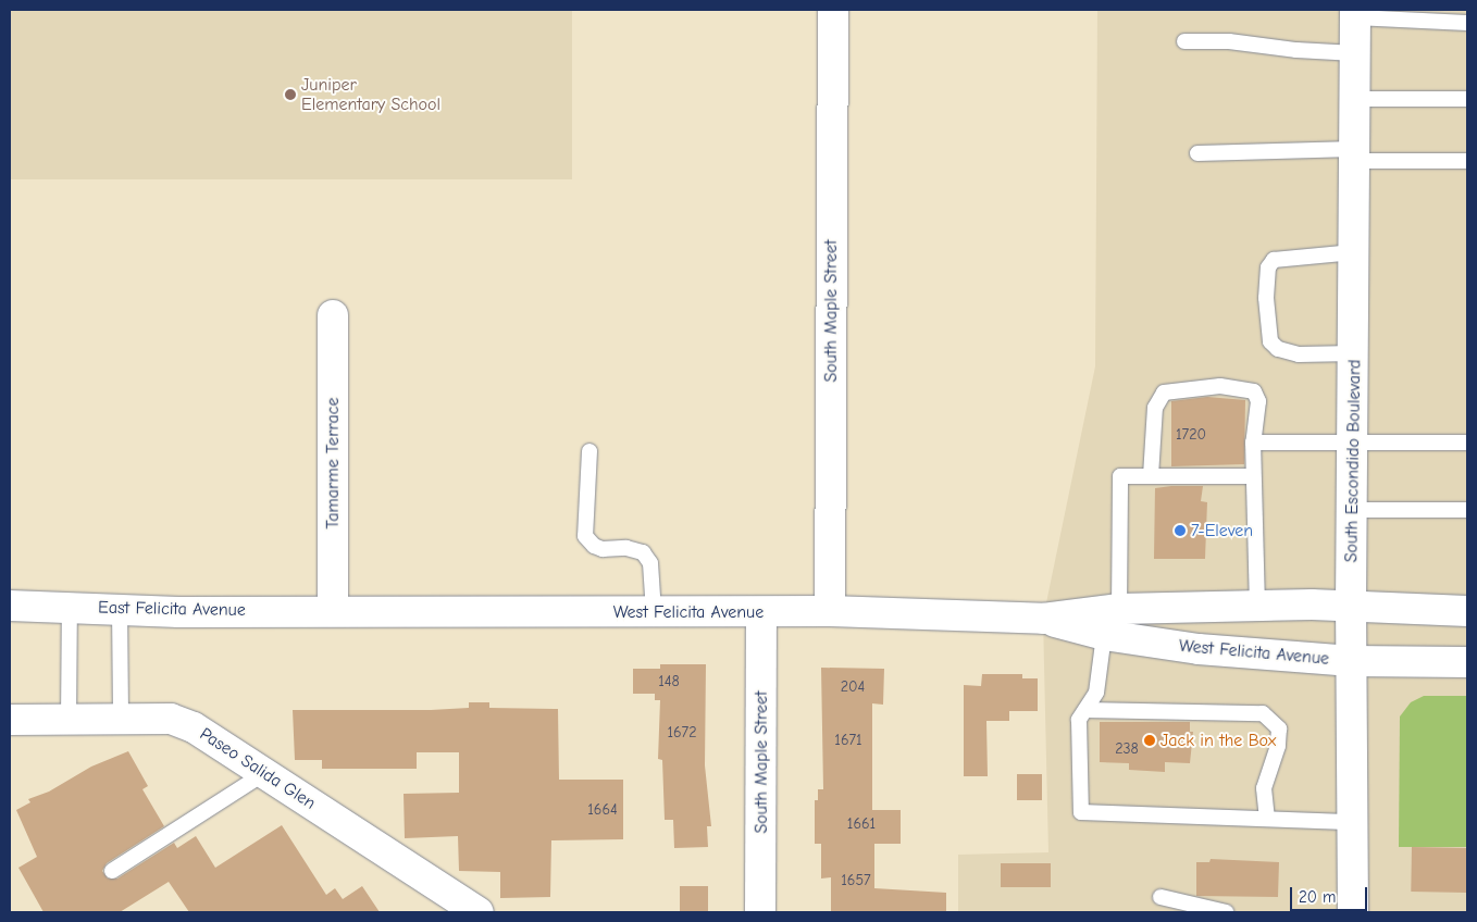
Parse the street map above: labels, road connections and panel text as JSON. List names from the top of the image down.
{
  "streets": {
    "main road": [
      "South Maple Street",
      "South Escondido Boulevard",
      "Tamarme Terrace",
      "East Felicita Avenue",
      "West Felicita Avenue",
      "Paseo Salida Glen"
    ]
  },
  "crossings": [
    ["South Maple Street", "West Felicita Avenue"],
    ["South Escondido Boulevard", "West Felicita Avenue"],
    ["Tamarme Terrace", "East Felicita Avenue"],
    ["Tamarme Terrace", "West Felicita Avenue"],
    ["East Felicita Avenue", "West Felicita Avenue"]
  ],
  "places": ["Juniper Elementary School", "7-Eleven", "Jack in the Box"],
  "house_numbers": [
    "1720",
    "148",
    "204",
    "1672",
    "1671",
    "238",
    "1664",
    "1661",
    "1657"
  ],
  "scale_bar": "20 m"
}
